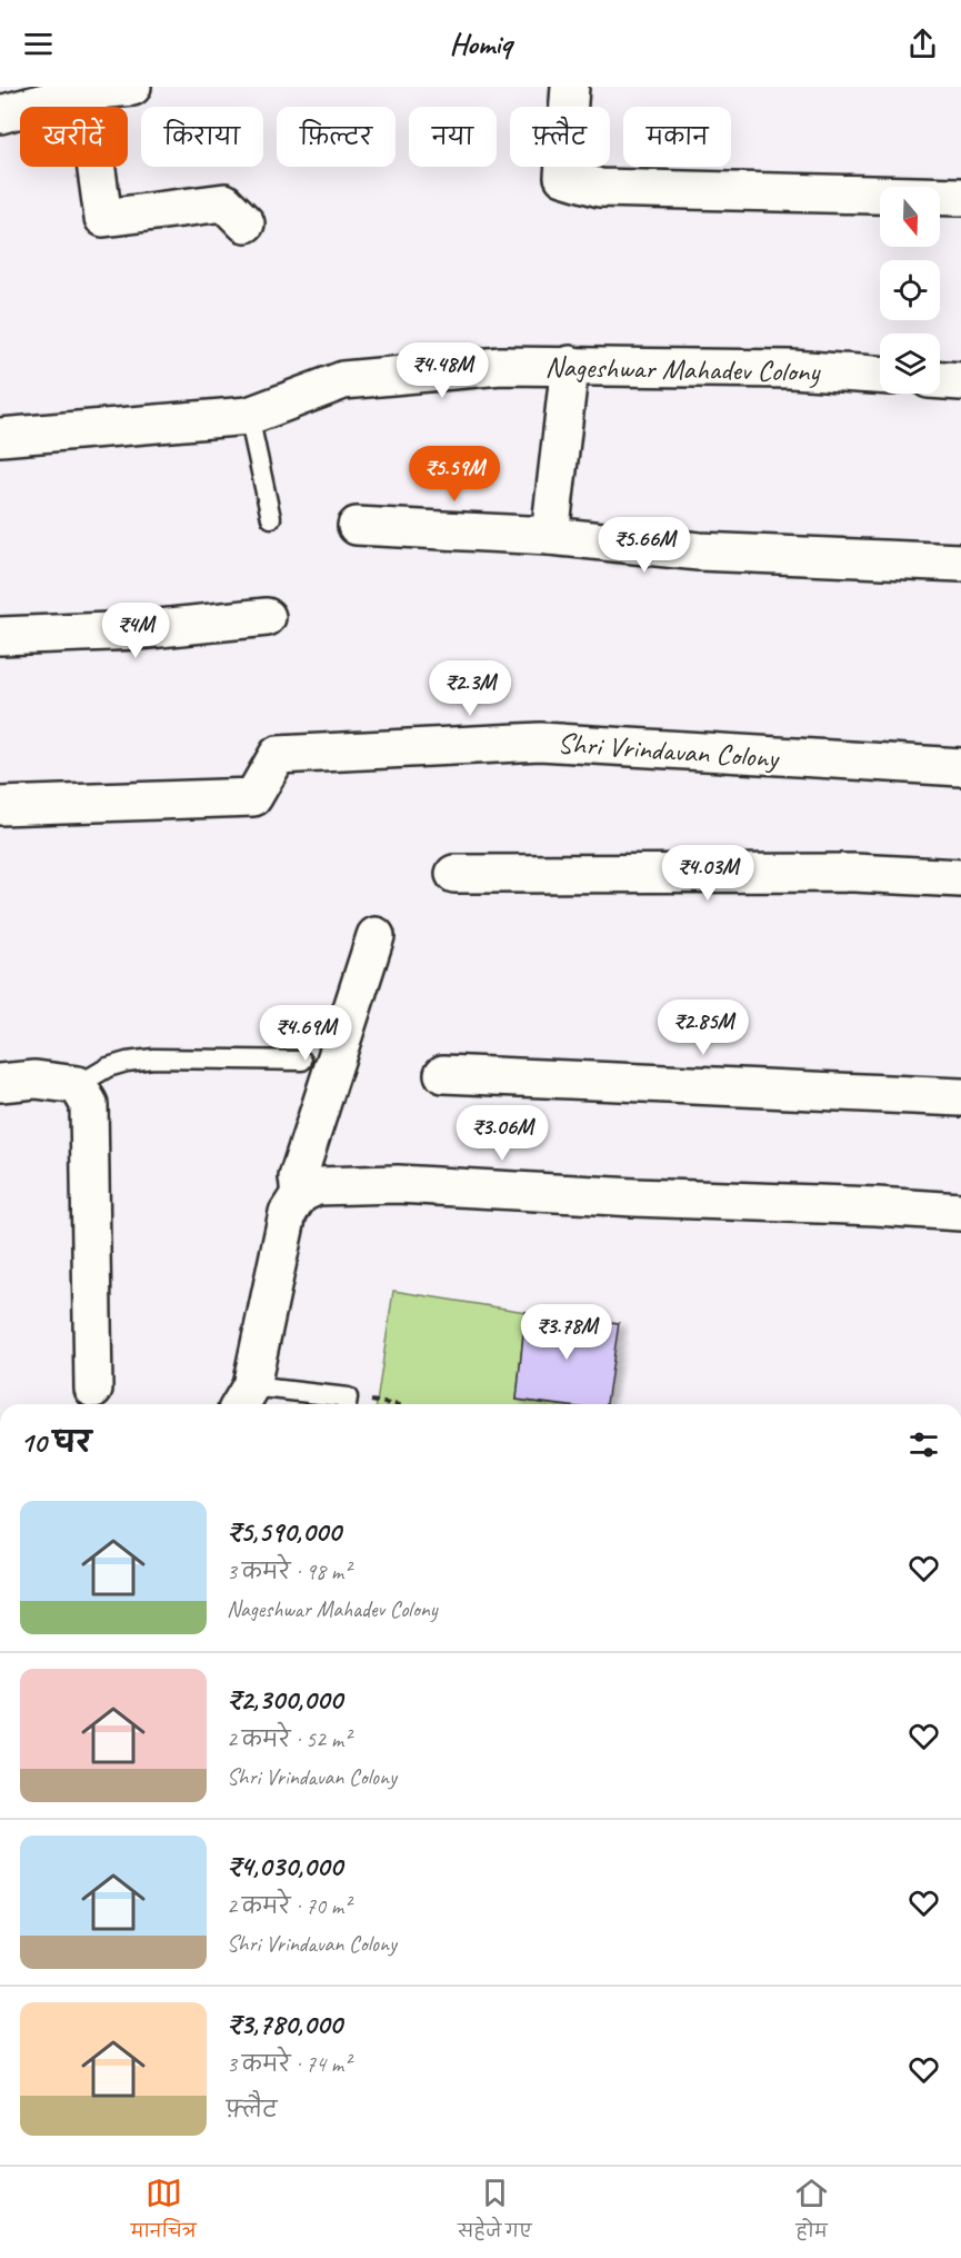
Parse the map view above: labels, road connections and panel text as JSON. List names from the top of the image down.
{
  "streets": {
    "street": ["Nageshwar Mahadev Colony", "Shri Vrindavan Colony"]
  },
  "north": "bottom",
  "page": {
    "header": "Homiq",
    "chip": [
      "खरीदें",
      "किराया",
      "फ़िल्टर",
      "नया",
      "फ़्लैट",
      "मकान"
    ],
    "price": [
      "₹4.48M",
      "₹5.59M",
      "₹5.66M",
      "₹4M",
      "₹2.3M",
      "₹4.03M",
      "₹2.85M",
      "₹4.69M",
      "₹3.06M",
      "₹3.78M"
    ],
    "heading": "10 घर",
    "list": [
      {
        "name": "₹5,590,000",
        "note": "3 कमरे · 98 m² · Nageshwar Mahadev Colony"
      },
      {
        "name": "₹2,300,000",
        "note": "2 कमरे · 52 m² · Shri Vrindavan Colony"
      },
      {
        "name": "₹4,030,000",
        "note": "2 कमरे · 70 m² · Shri Vrindavan Colony"
      },
      {
        "name": "₹3,780,000",
        "note": "3 कमरे · 74 m² · फ़्लैट"
      }
    ],
    "tabs": ["मानचित्र", "सहेजे गए", "होम"]
  }
}
